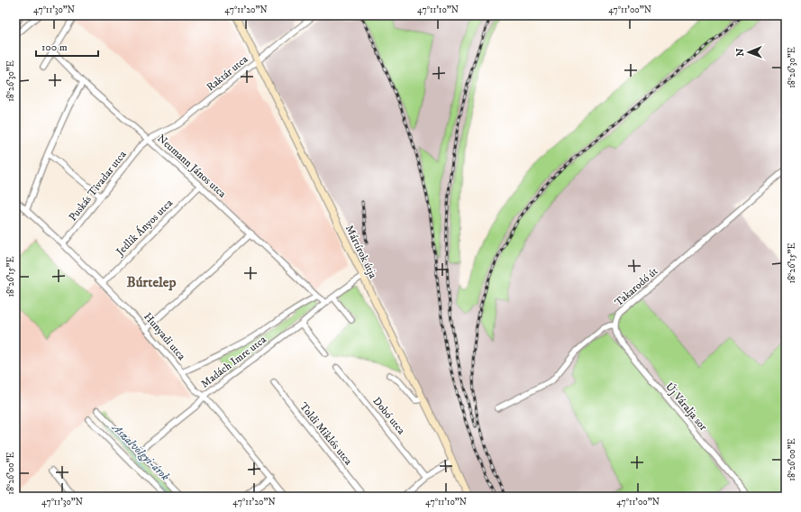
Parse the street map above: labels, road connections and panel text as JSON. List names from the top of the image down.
{
  "streets": {
    "street": [
      "Raktár utca",
      "Neumann János utca",
      "Puskás Tivadar utca",
      "Jedlik Ányos utca",
      "Mártírok útja",
      "Takarodó út",
      "Hunyadi utca",
      "Madách Imre utca",
      "Új Váralja sor",
      "Dobó utca",
      "Toldi Miklós utca"
    ]
  },
  "crossings": [
    ["Raktár utca", "Neumann János utca"],
    ["Raktár utca", "Puskás Tivadar utca"],
    ["Raktár utca", "Mártírok útja"],
    ["Neumann János utca", "Puskás Tivadar utca"],
    ["Neumann János utca", "Jedlik Ányos utca"],
    ["Neumann János utca", "Madách Imre utca"],
    ["Puskás Tivadar utca", "Hunyadi utca"],
    ["Jedlik Ányos utca", "Hunyadi utca"],
    ["Mártírok útja", "Madách Imre utca"],
    ["Takarodó út", "Új Váralja sor"],
    ["Hunyadi utca", "Madách Imre utca"]
  ],
  "districts": ["Búrtelep"],
  "water": ["Aszalvölgyi-árok"],
  "scale_bar": "100 m",
  "north": "left",
  "coordinates": [
    "47°11'30\"N",
    "47°11'20\"N",
    "47°11'10\"N",
    "47°11'00\"N",
    "18°26'30\"E",
    "18°26'15\"E",
    "18°26'00\"E"
  ]
}
